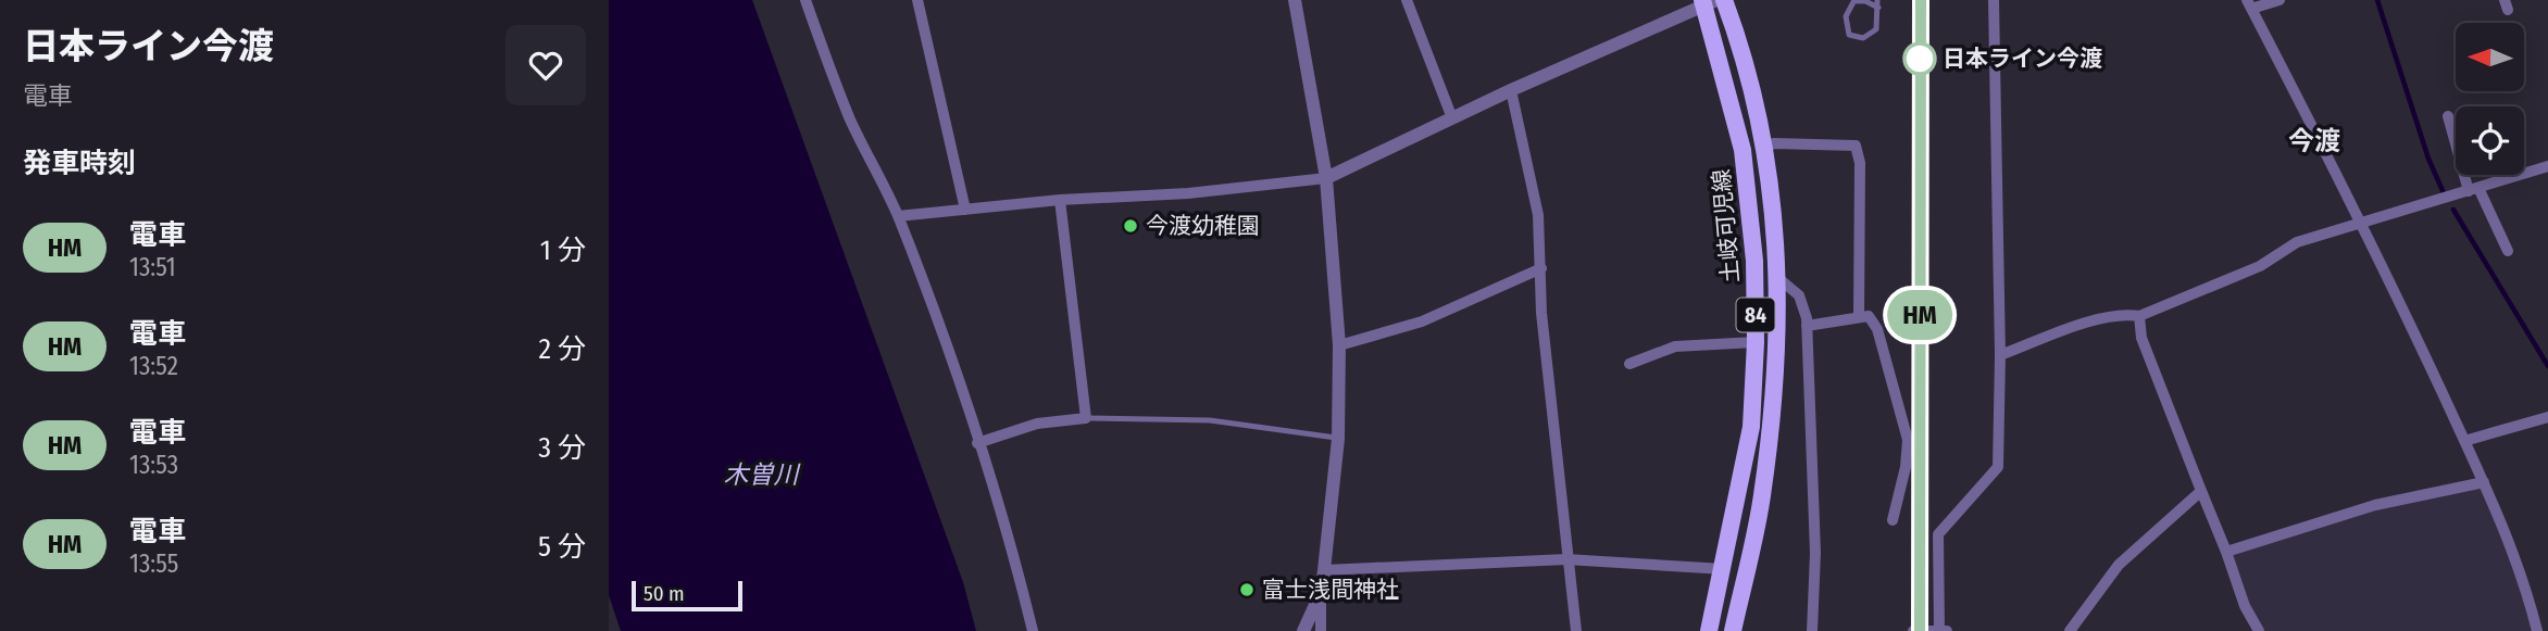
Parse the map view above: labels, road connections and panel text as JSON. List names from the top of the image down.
{
  "streets": {
    "main road": ["土岐可児線", "84"]
  },
  "districts": ["今渡"],
  "water": ["木曽川"],
  "places": ["日本ライン今渡", "今渡幼稚園", "富士浅間神社"],
  "scale_bar": "50 m",
  "north": "left",
  "page": {
    "heading": [
      ["日本ライン今渡", "電車"],
      "発車時刻"
    ],
    "on_map": "HM",
    "list": [
      {
        "mark": "HM",
        "name": "電車",
        "note": "13:51",
        "value": "1 分"
      },
      {
        "mark": "HM",
        "name": "電車",
        "note": "13:52",
        "value": "2 分"
      },
      {
        "mark": "HM",
        "name": "電車",
        "note": "13:53",
        "value": "3 分"
      },
      {
        "mark": "HM",
        "name": "電車",
        "note": "13:55",
        "value": "5 分"
      }
    ],
    "scale": "50 m"
  }
}
